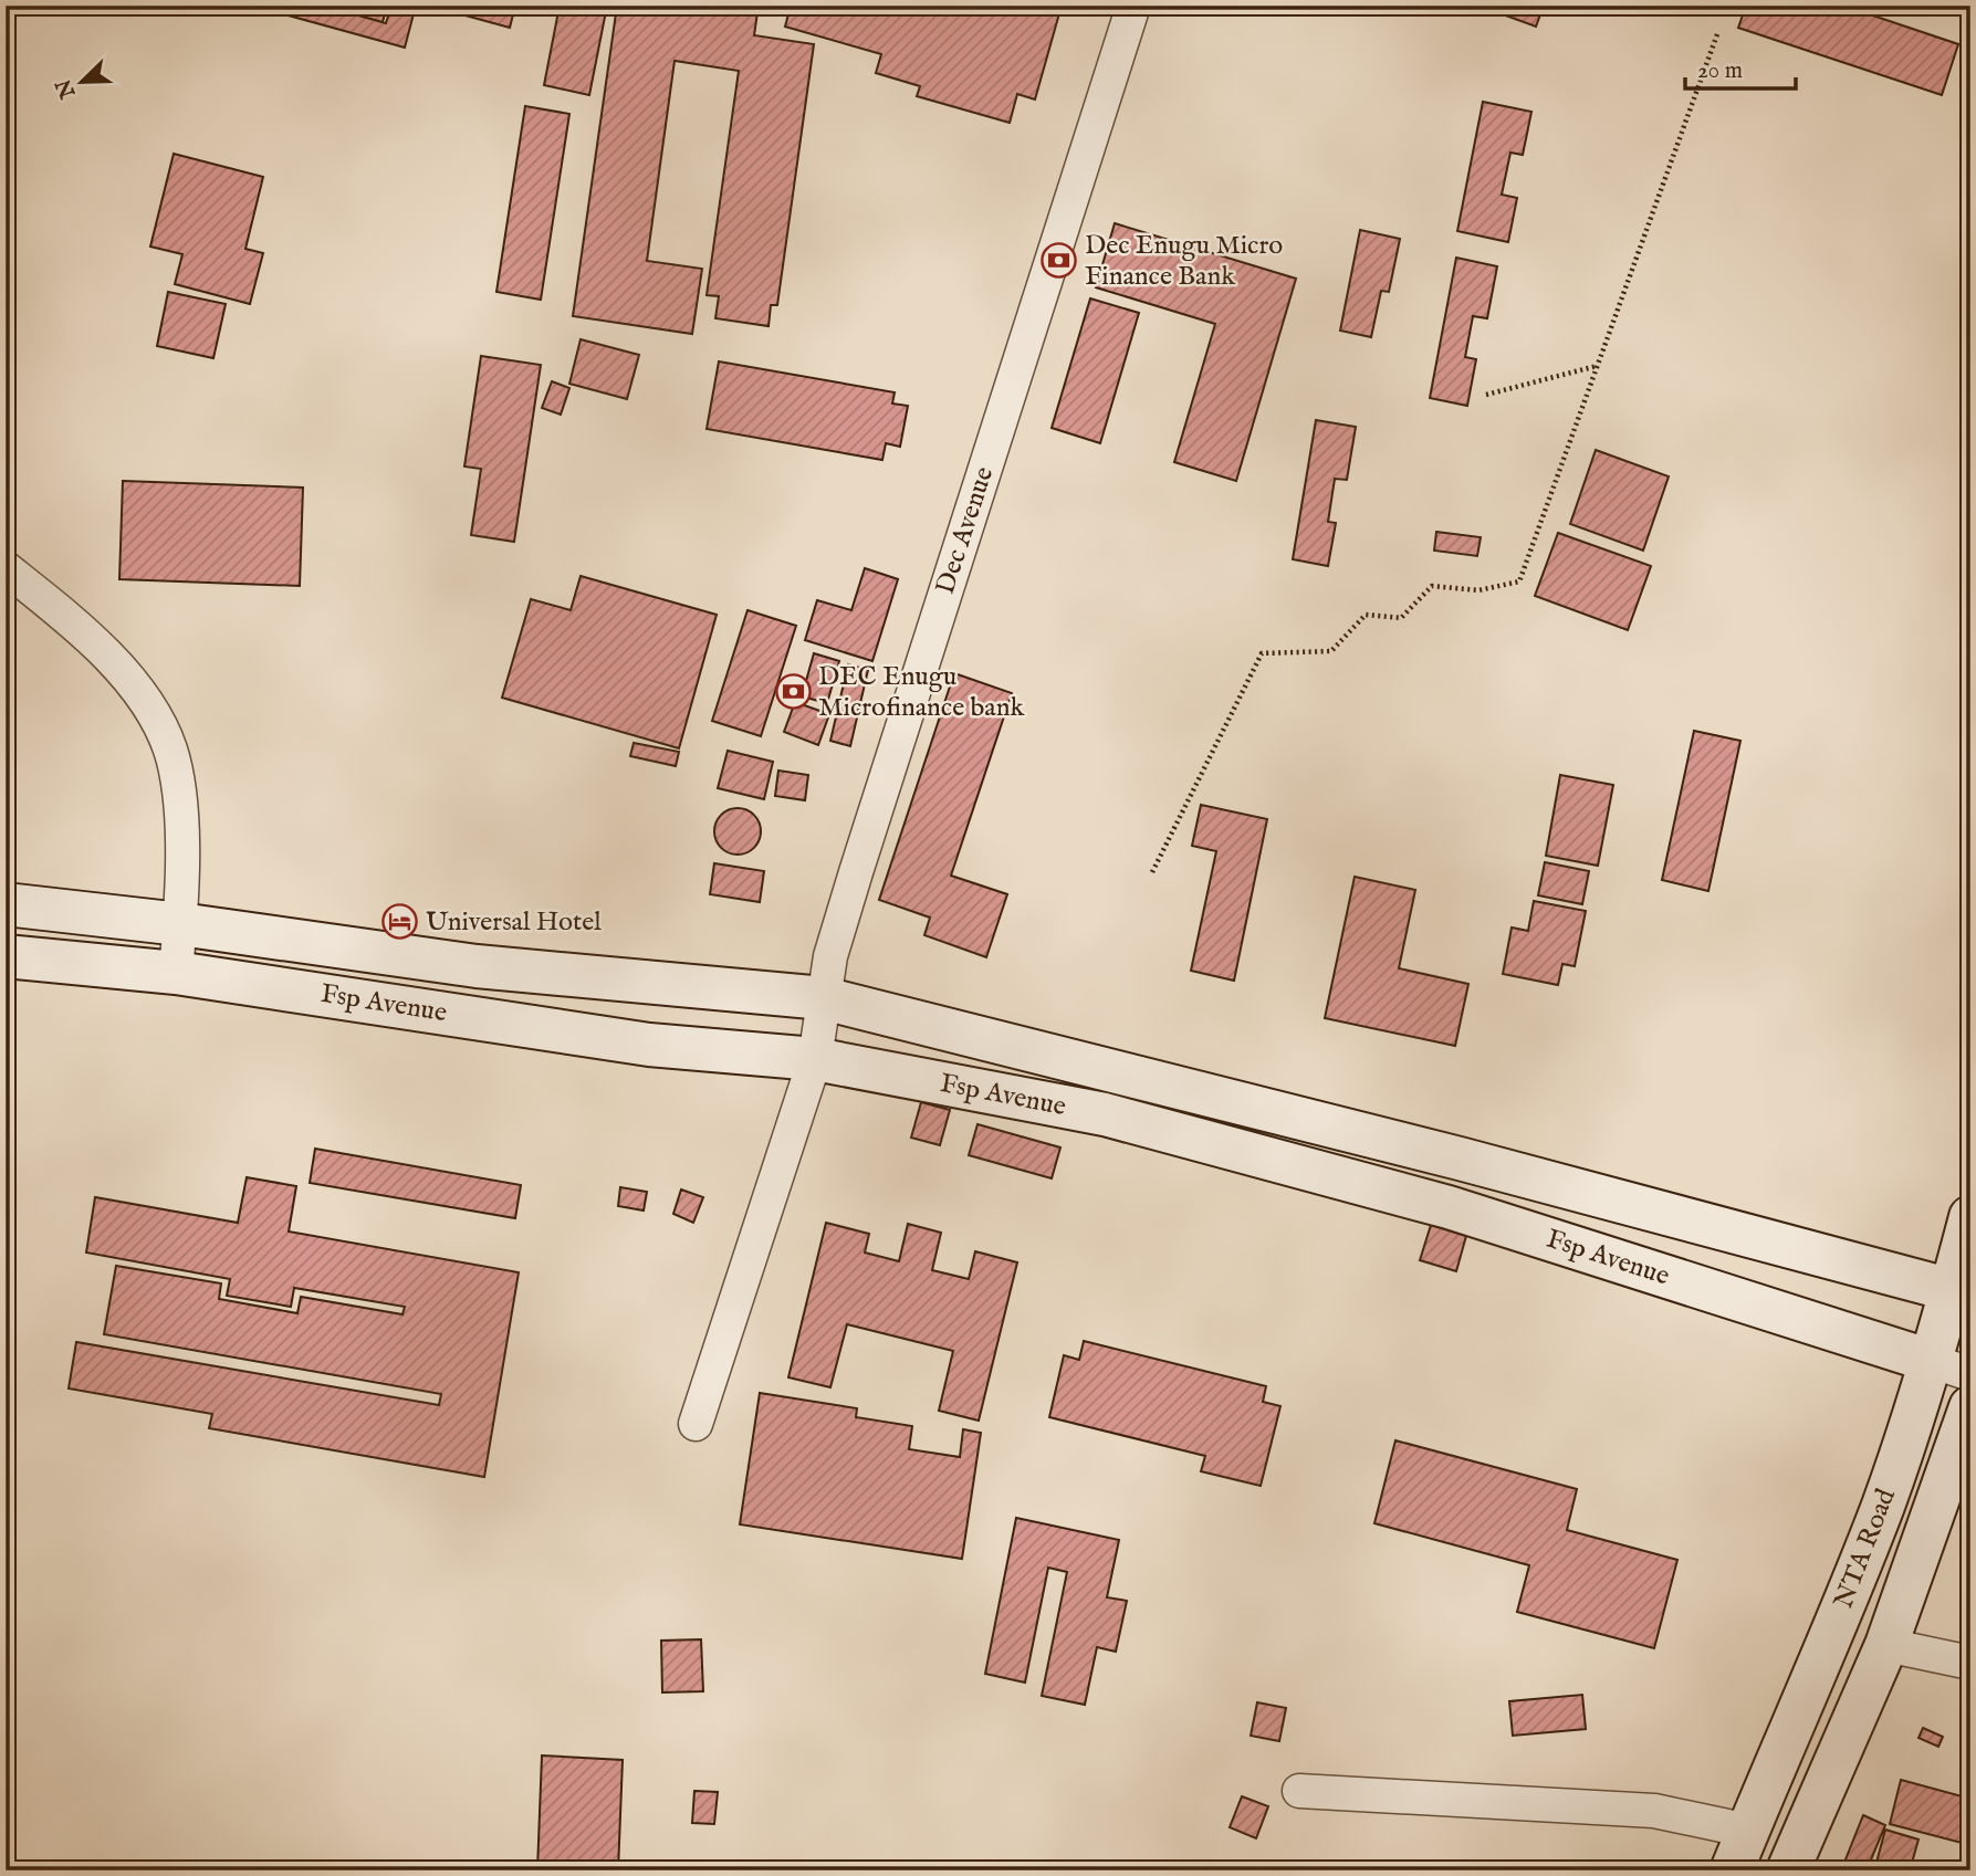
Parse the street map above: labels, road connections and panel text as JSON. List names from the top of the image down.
{
  "streets": {
    "main road": ["Fsp Avenue", "NTA Road"],
    "street": ["Dec Avenue"]
  },
  "crossings": [
    ["Dec Avenue", "Fsp Avenue"],
    ["Fsp Avenue", "NTA Road"]
  ],
  "places": {
    "bank": ["Dec Enugu Micro Finance Bank", "DEC Enugu Microfinance bank"],
    "hotel": ["Universal Hotel"]
  },
  "scale_bar": "20 m",
  "north": "bottom left"
}
